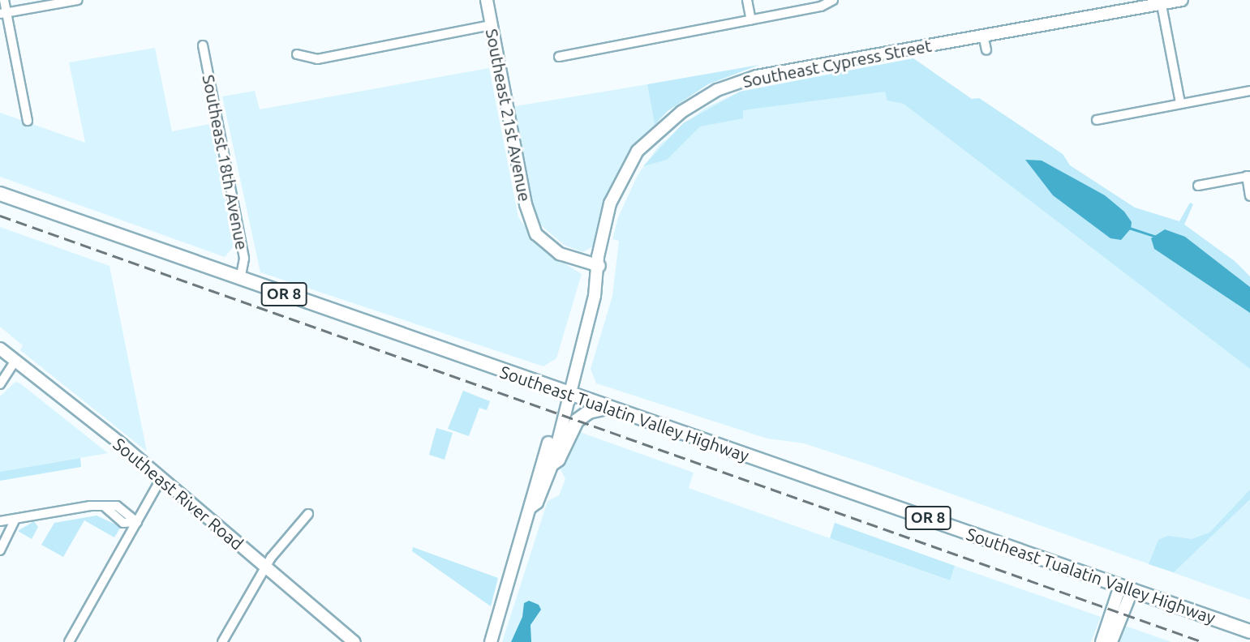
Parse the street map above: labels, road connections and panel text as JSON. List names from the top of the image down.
{
  "streets": {
    "main road": [
      "Southeast Cypress Street",
      "Southeast 21st Avenue",
      "OR 8",
      "Southeast Tualatin Valley Highway",
      "Southeast River Road"
    ],
    "street": ["Southeast 18th Avenue"]
  },
  "crossings": [
    ["Southeast Cypress Street", "Southeast 21st Avenue"],
    ["Southeast Cypress Street", "Southeast Tualatin Valley Highway"],
    ["Southeast 18th Avenue", "Southeast Tualatin Valley Highway"]
  ]
}
